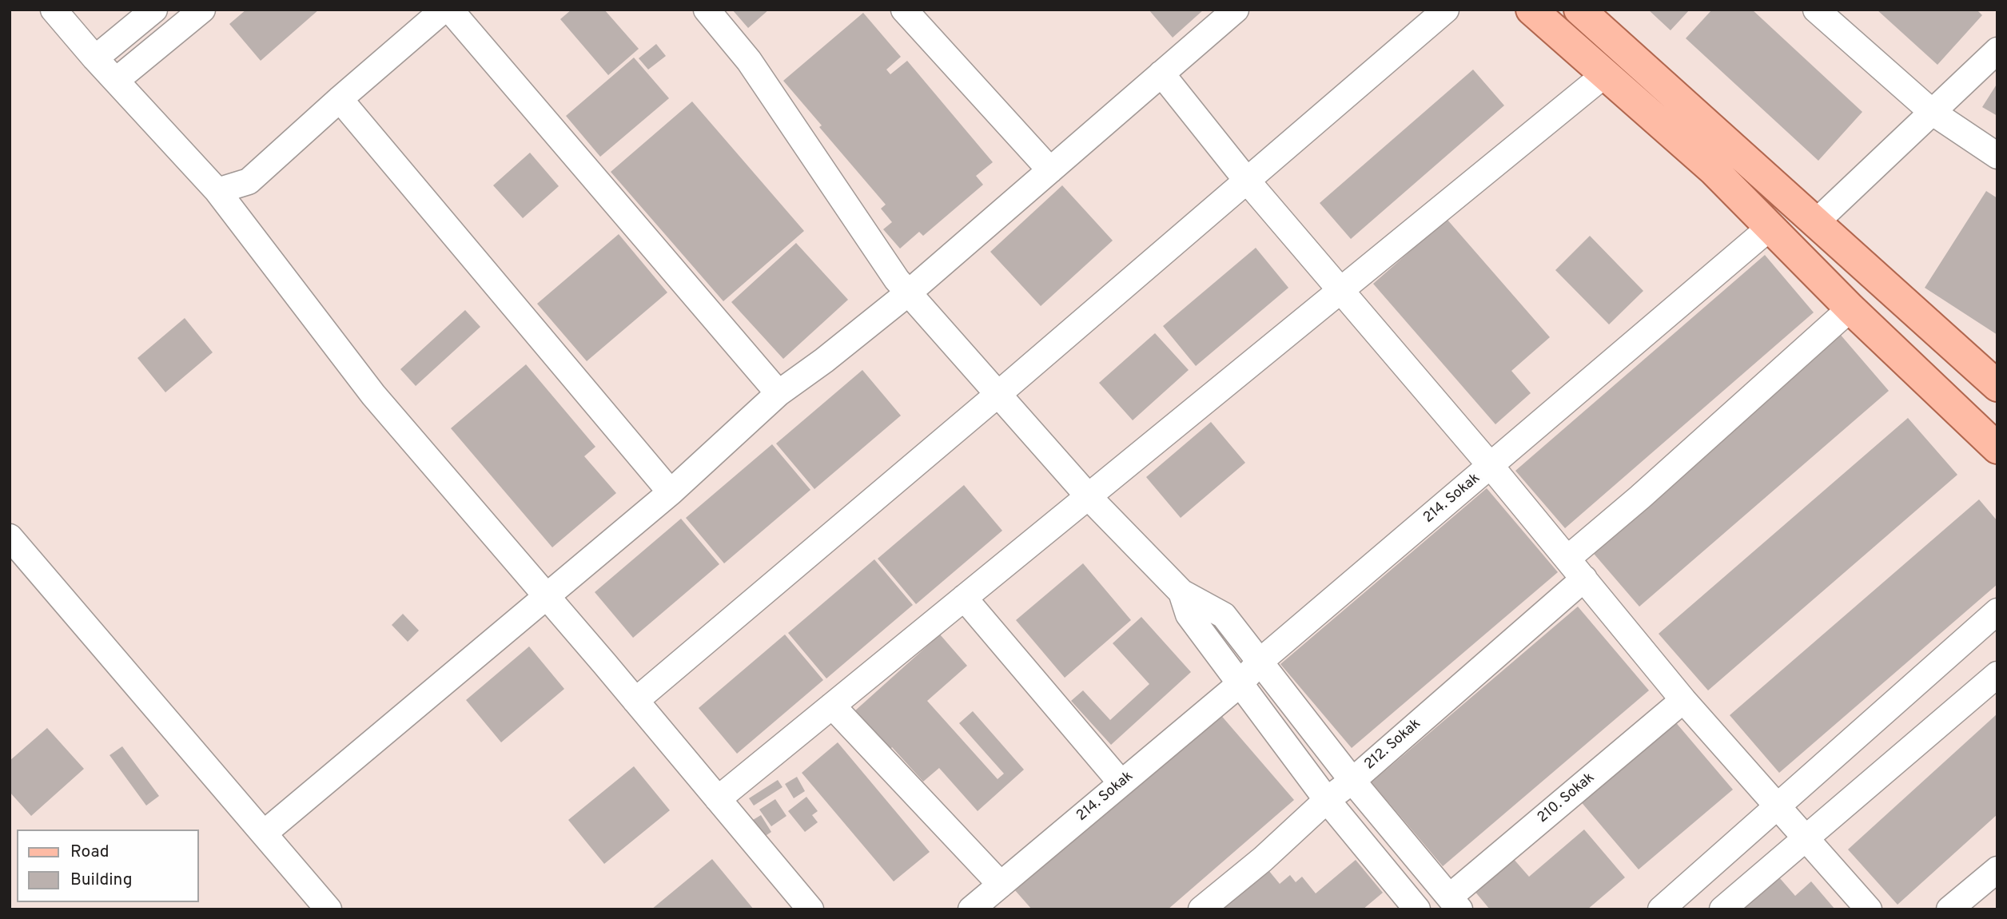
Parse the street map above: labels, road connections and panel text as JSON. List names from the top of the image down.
{
  "streets": {
    "street": ["214. Sokak", "212. Sokak", "210. Sokak"]
  },
  "legend": ["Road", "Building"]
}
